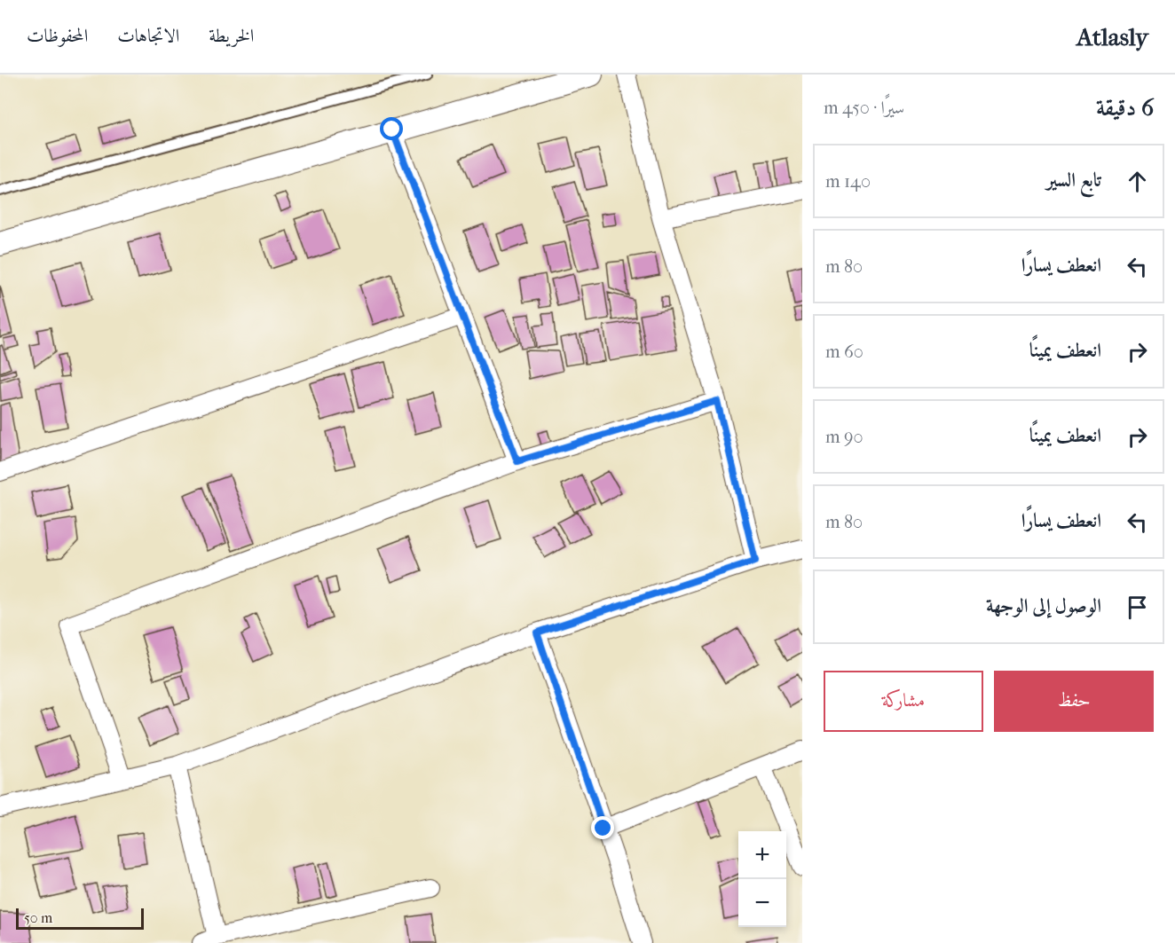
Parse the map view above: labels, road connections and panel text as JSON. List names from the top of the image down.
{
  "scale_bar": "50 m",
  "page": {
    "header": "Atlasly",
    "nav": ["الخريطة", "الاتجاهات", "المحفوظات"],
    "heading": ["6 دقيقة", "سيرًا · 450 m"],
    "list": [
      ["تابع السير", "140 m"],
      ["انعطف يسارًا", "80 m"],
      ["انعطف يمينًا", "60 m"],
      ["انعطف يمينًا", "90 m"],
      ["انعطف يسارًا", "80 m"],
      "الوصول إلى الوجهة"
    ],
    "buttons": ["حفظ", "مشاركة"],
    "map_buttons": ["+", "−"],
    "scale": "50 m"
  }
}
